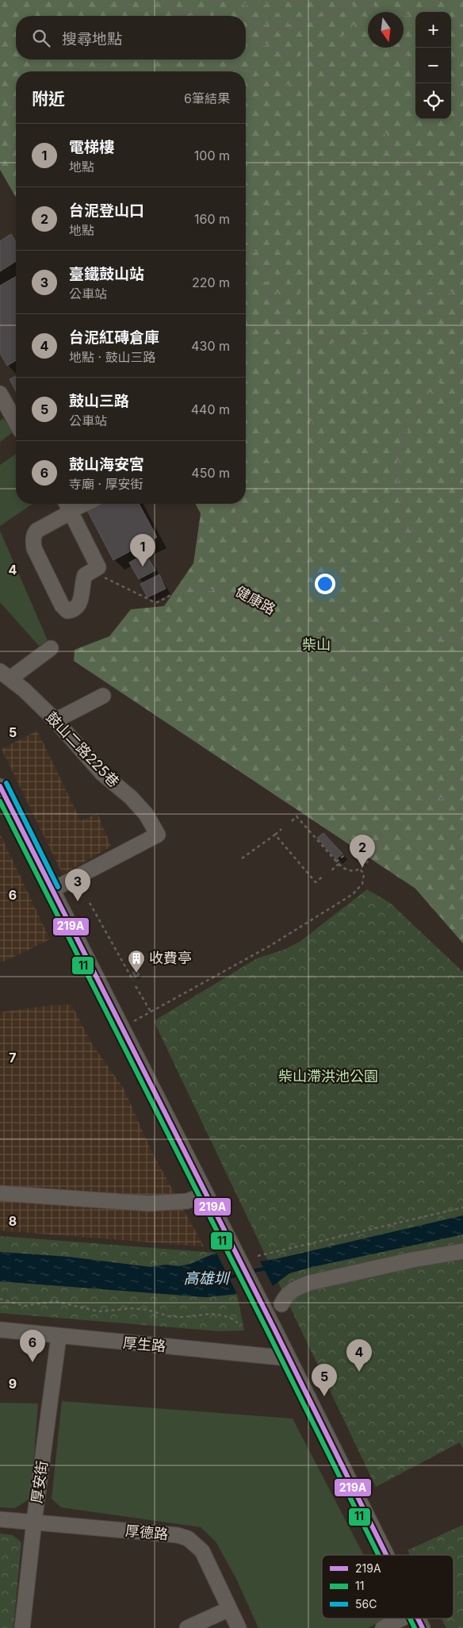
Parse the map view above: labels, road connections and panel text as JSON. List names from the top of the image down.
{
  "streets": {
    "street": [
      "鼓山二路225巷",
      "厚生路",
      "厚安街",
      "厚德路"
    ],
    "path": ["健康路"]
  },
  "crossings": [
    ["厚生路", "厚安街"],
    ["厚安街", "厚德路"]
  ],
  "water": ["高雄圳"],
  "parks": ["柴山", "柴山滯洪池公園"],
  "places": {
    "building": ["收費亭"]
  },
  "lines": ["transit line 56C", "transit line 219A", "transit line 11"],
  "legend": ["219A", "11", "56C"],
  "north": "bottom",
  "page": {
    "map_buttons": ["+", "−"],
    "search": "搜尋地點",
    "heading": ["附近", "6筆結果"],
    "list": [
      {
        "mark": "1",
        "name": "電梯樓",
        "note": "地點",
        "value": "100 m"
      },
      {
        "mark": "2",
        "name": "台泥登山口",
        "note": "地點",
        "value": "160 m"
      },
      {
        "mark": "3",
        "name": "臺鐵鼓山站",
        "note": "公車站",
        "value": "220 m"
      },
      {
        "mark": "4",
        "name": "台泥紅磚倉庫",
        "note": "地點 · 鼓山三路",
        "value": "430 m"
      },
      {
        "mark": "5",
        "name": "鼓山三路",
        "note": "公車站",
        "value": "440 m"
      },
      {
        "mark": "6",
        "name": "鼓山海安宮",
        "note": "寺廟 · 厚安街",
        "value": "450 m"
      }
    ],
    "pins": [
      "1",
      "2",
      "3",
      "6",
      "4",
      "5"
    ]
  },
  "grid": {
    "rows": [
      "4",
      "5",
      "6",
      "7",
      "8",
      "9"
    ]
  }
}
